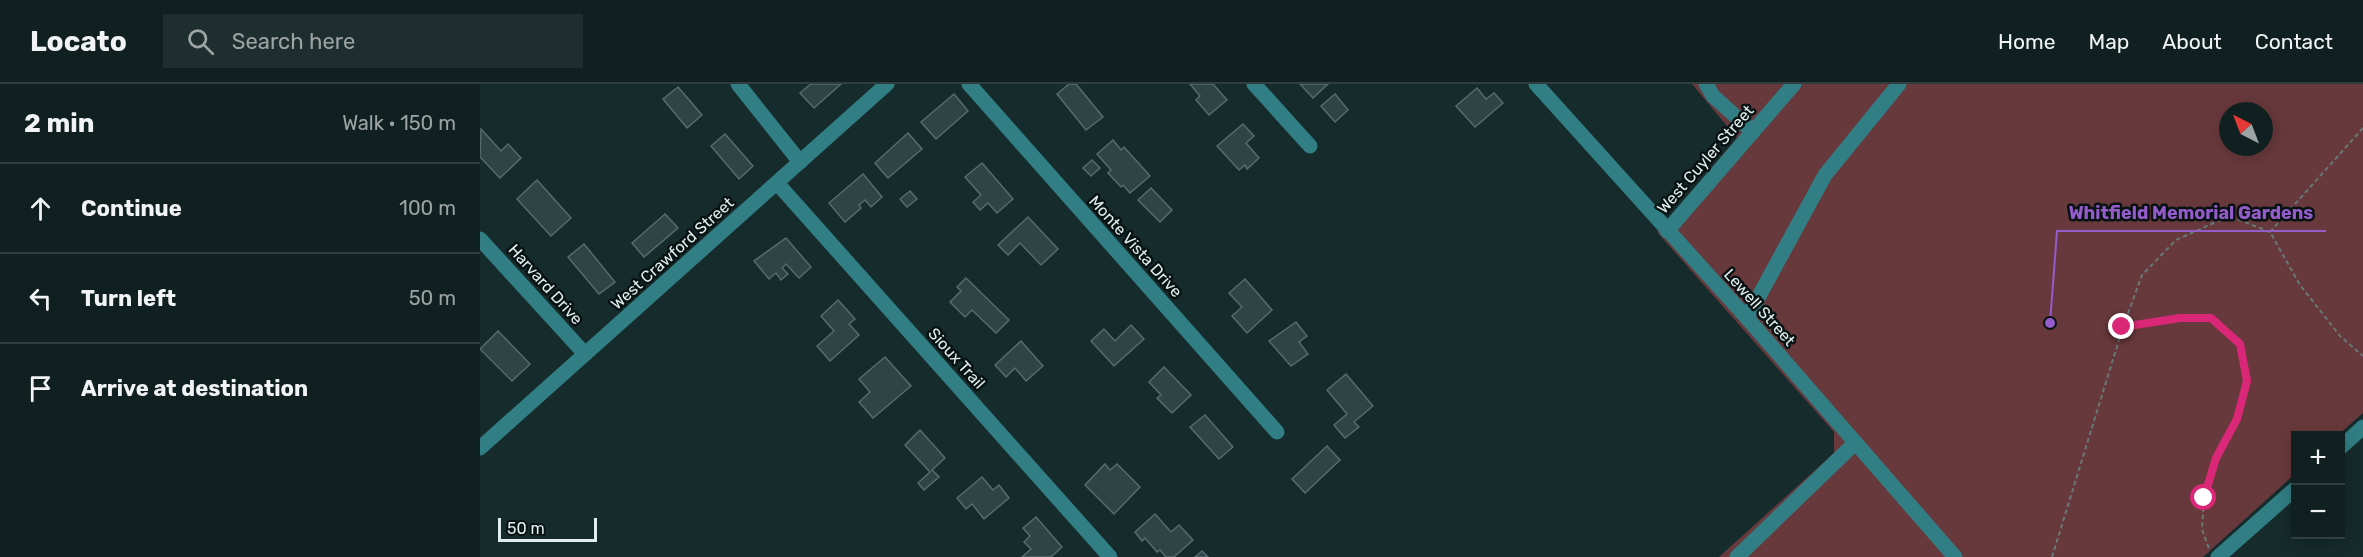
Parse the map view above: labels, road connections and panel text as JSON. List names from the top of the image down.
{
  "streets": {
    "street": [
      "West Cuyler Street",
      "Monte Vista Drive",
      "West Crawford Street",
      "Harvard Drive",
      "Lewell Street",
      "Sioux Trail"
    ]
  },
  "crossings": [
    ["West Cuyler Street", "Lewell Street"],
    ["West Crawford Street", "Harvard Drive"],
    ["West Crawford Street", "Sioux Trail"]
  ],
  "places": ["Whitfield Memorial Gardens"],
  "scale_bar": "50 m",
  "north": "top left",
  "page": {
    "header": "Locato",
    "search": "Search here",
    "nav": [
      "Home",
      "Map",
      "About",
      "Contact"
    ],
    "heading": ["2 min", "Walk · 150 m"],
    "list": [
      ["Continue", "100 m"],
      ["Turn left", "50 m"],
      "Arrive at destination"
    ],
    "map_buttons": ["+", "−"],
    "scale": "50 m"
  }
}
